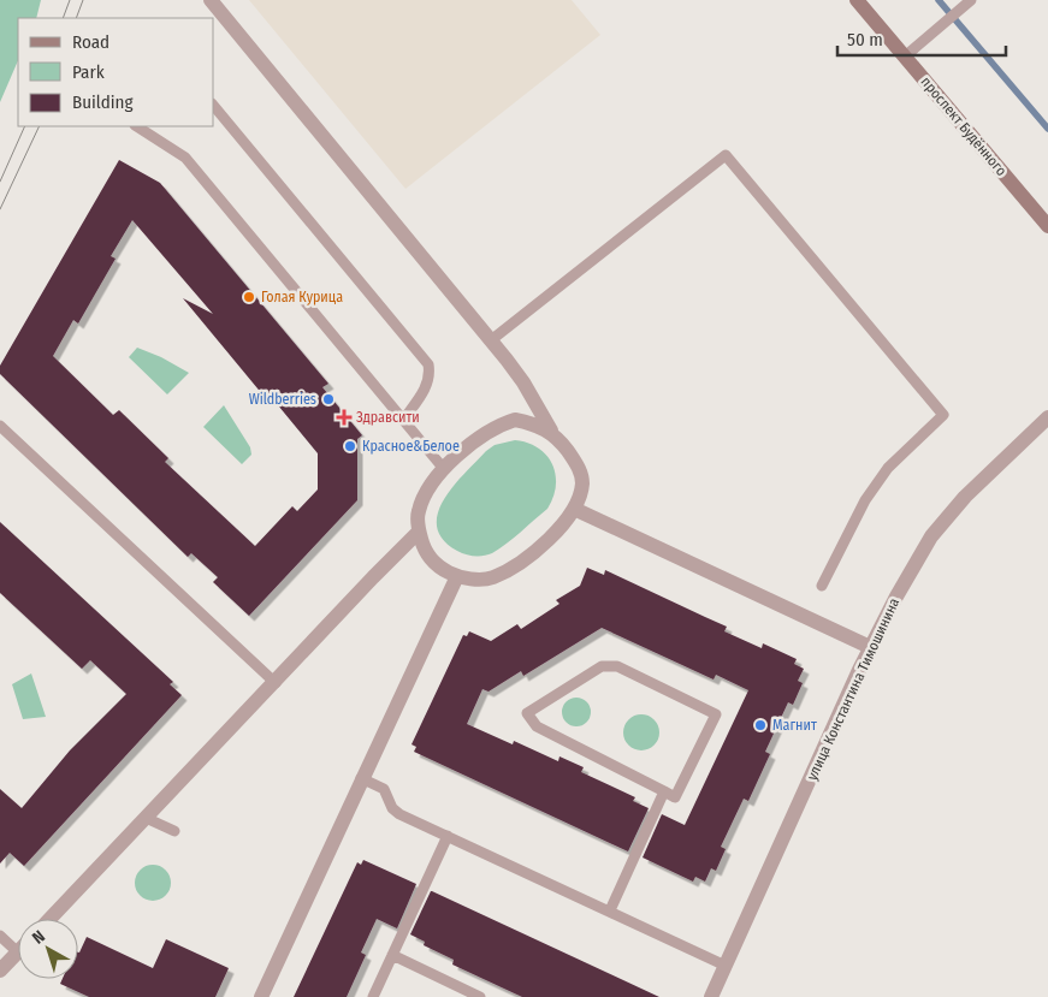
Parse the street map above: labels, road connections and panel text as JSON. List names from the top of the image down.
{
  "streets": {
    "main road": ["проспект Будённого"],
    "street": ["улица Константина Тимошинина"]
  },
  "places": {
    "other": [
      "Голая Курица",
      "Wildberries",
      "Красное&Белое",
      "Магнит"
    ],
    "health": ["Здравсити"]
  },
  "legend": ["Road", "Park", "Building"],
  "scale_bar": "50 m",
  "north": "top left"
}
